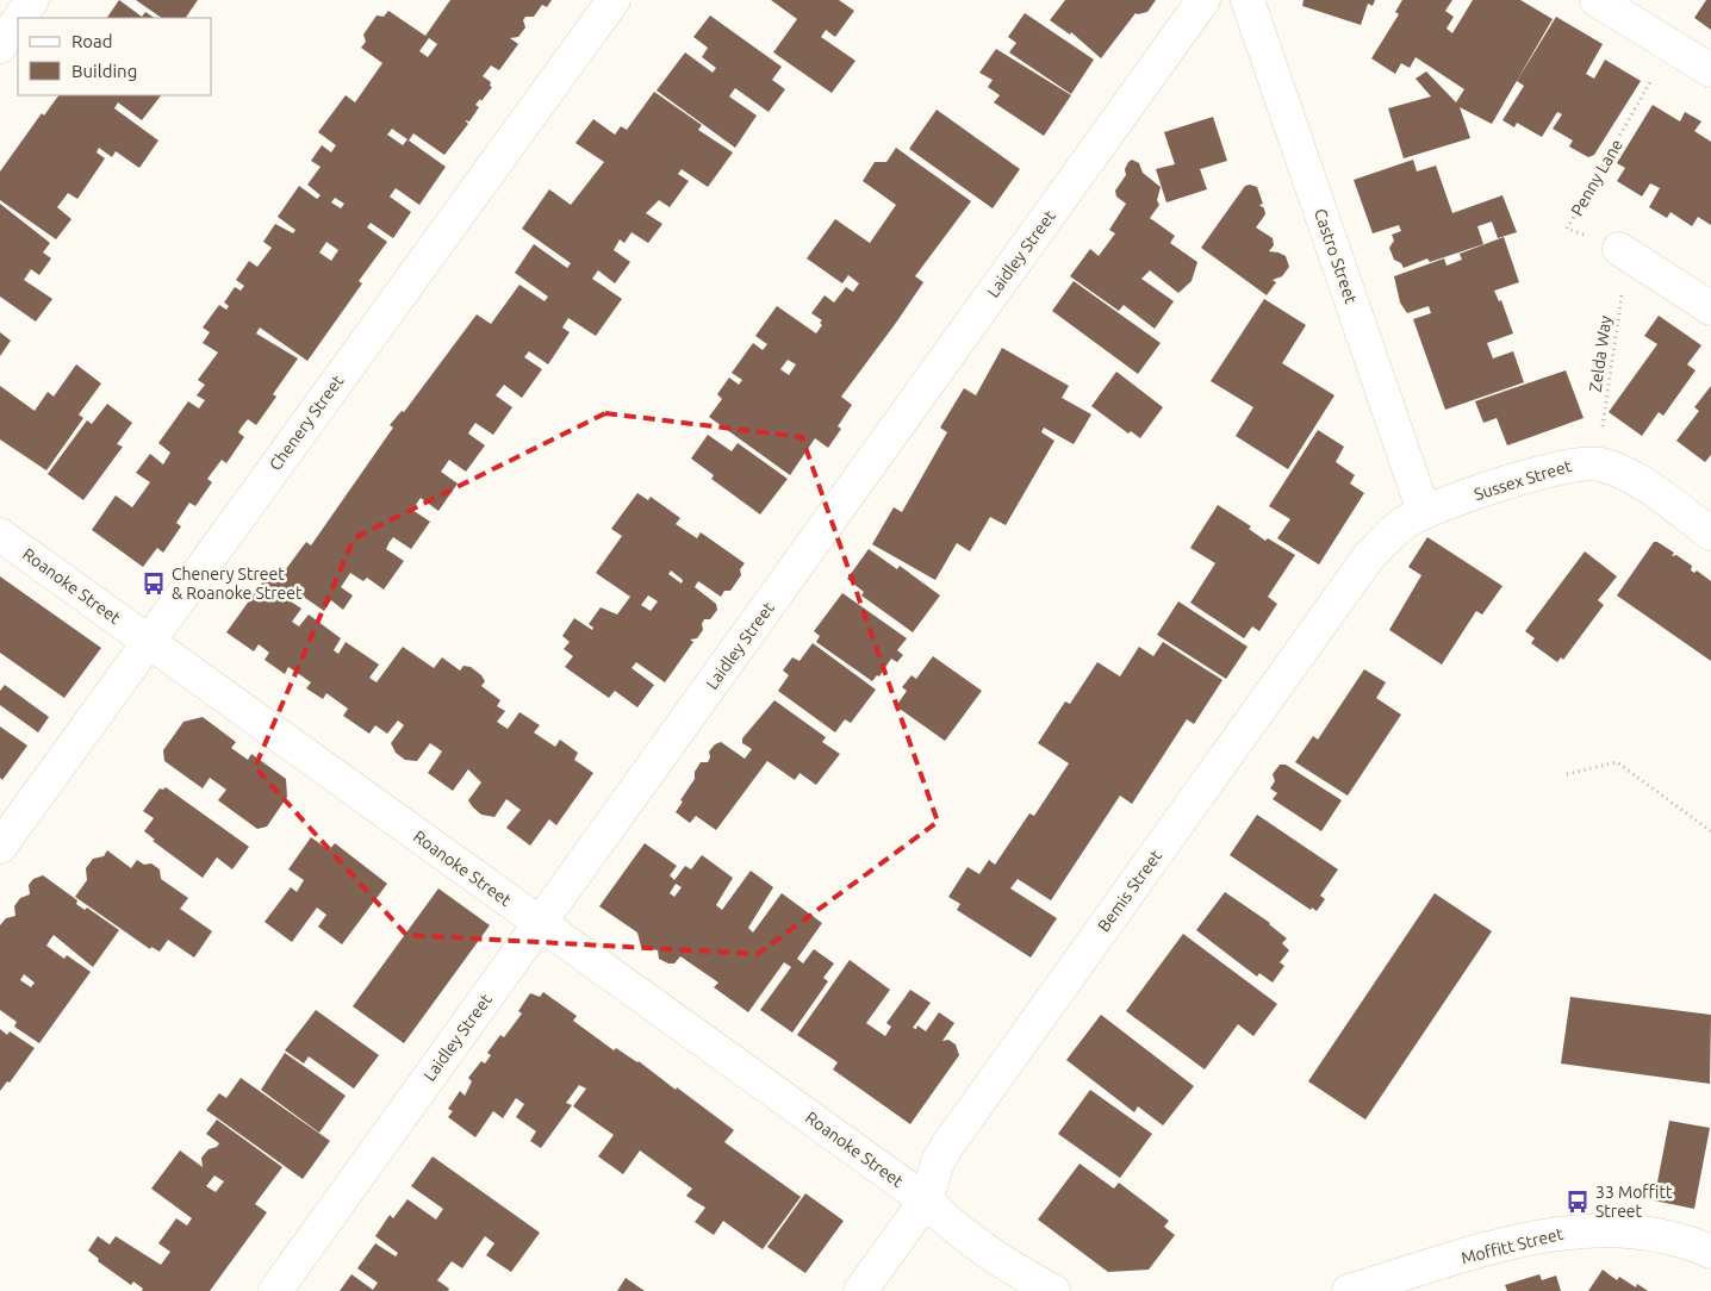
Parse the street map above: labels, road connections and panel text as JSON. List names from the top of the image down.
{
  "streets": {
    "street": [
      "Laidley Street",
      "Castro Street",
      "Chenery Street",
      "Sussex Street",
      "Roanoke Street",
      "Bemis Street",
      "Moffitt Street"
    ],
    "path": ["Penny Lane", "Zelda Way"]
  },
  "crossings": [
    ["Penny Lane", "Zelda Way"],
    ["Laidley Street", "Roanoke Street"],
    ["Castro Street", "Sussex Street"],
    ["Castro Street", "Bemis Street"],
    ["Zelda Way", "Sussex Street"],
    ["Chenery Street", "Roanoke Street"],
    ["Sussex Street", "Bemis Street"],
    ["Roanoke Street", "Bemis Street"]
  ],
  "places": {
    "bus stop": ["Chenery Street & Roanoke Street", "33 Moffitt Street"]
  },
  "legend": ["Road", "Building"]
}
